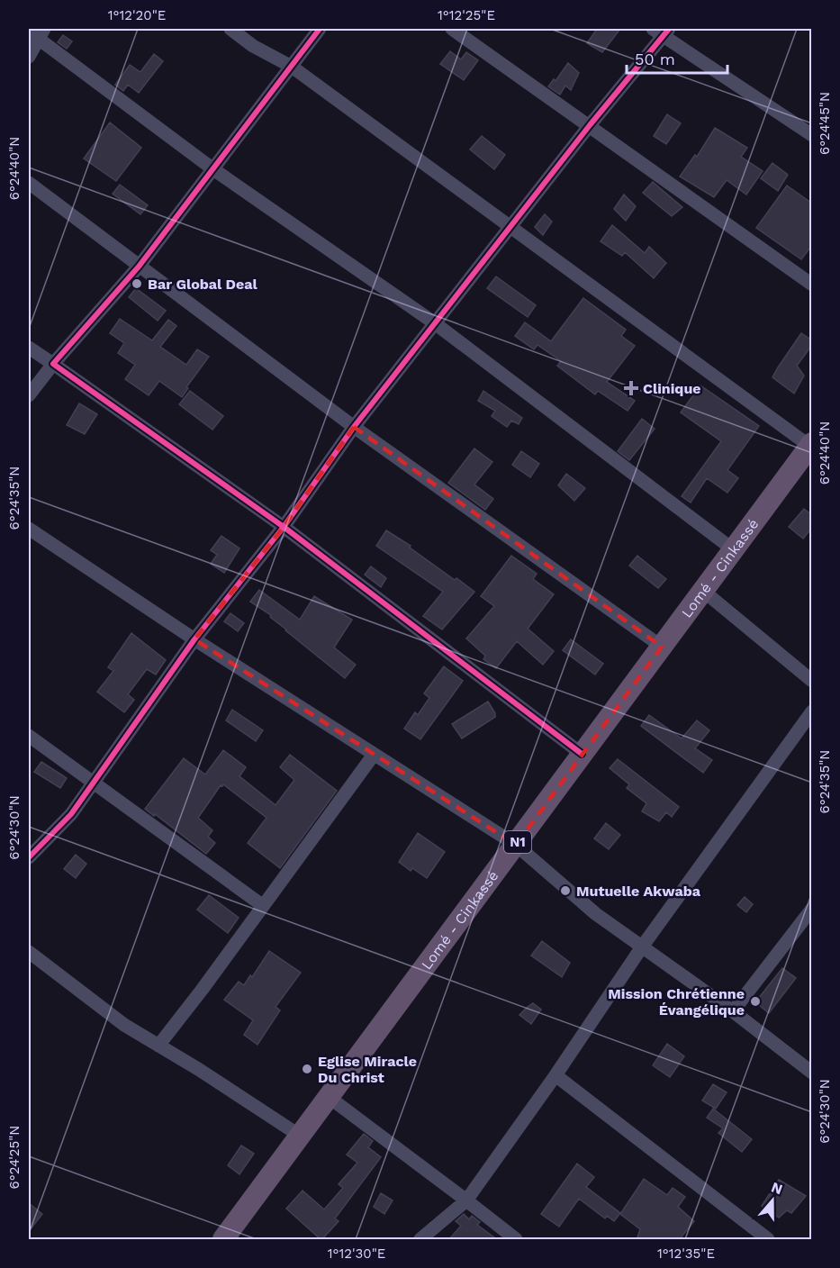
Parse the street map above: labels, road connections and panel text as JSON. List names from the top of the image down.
{
  "streets": {
    "highway": ["Lomé - Cinkassé", "N1"]
  },
  "places": {
    "other": [
      "Bar Global Deal",
      "Mutuelle Akwaba",
      "Mission Chrétienne Évangélique",
      "Eglise Miracle Du Christ"
    ],
    "health": ["Clinique"]
  },
  "scale_bar": "50 m",
  "north": "top",
  "coordinates": [
    "1°12'20\"E",
    "1°12'25\"E",
    "6°24'45\"N",
    "6°24'40\"N",
    "6°24'35\"N",
    "6°24'30\"N",
    "6°24'25\"N",
    "1°12'30\"E",
    "1°12'35\"E"
  ]
}
